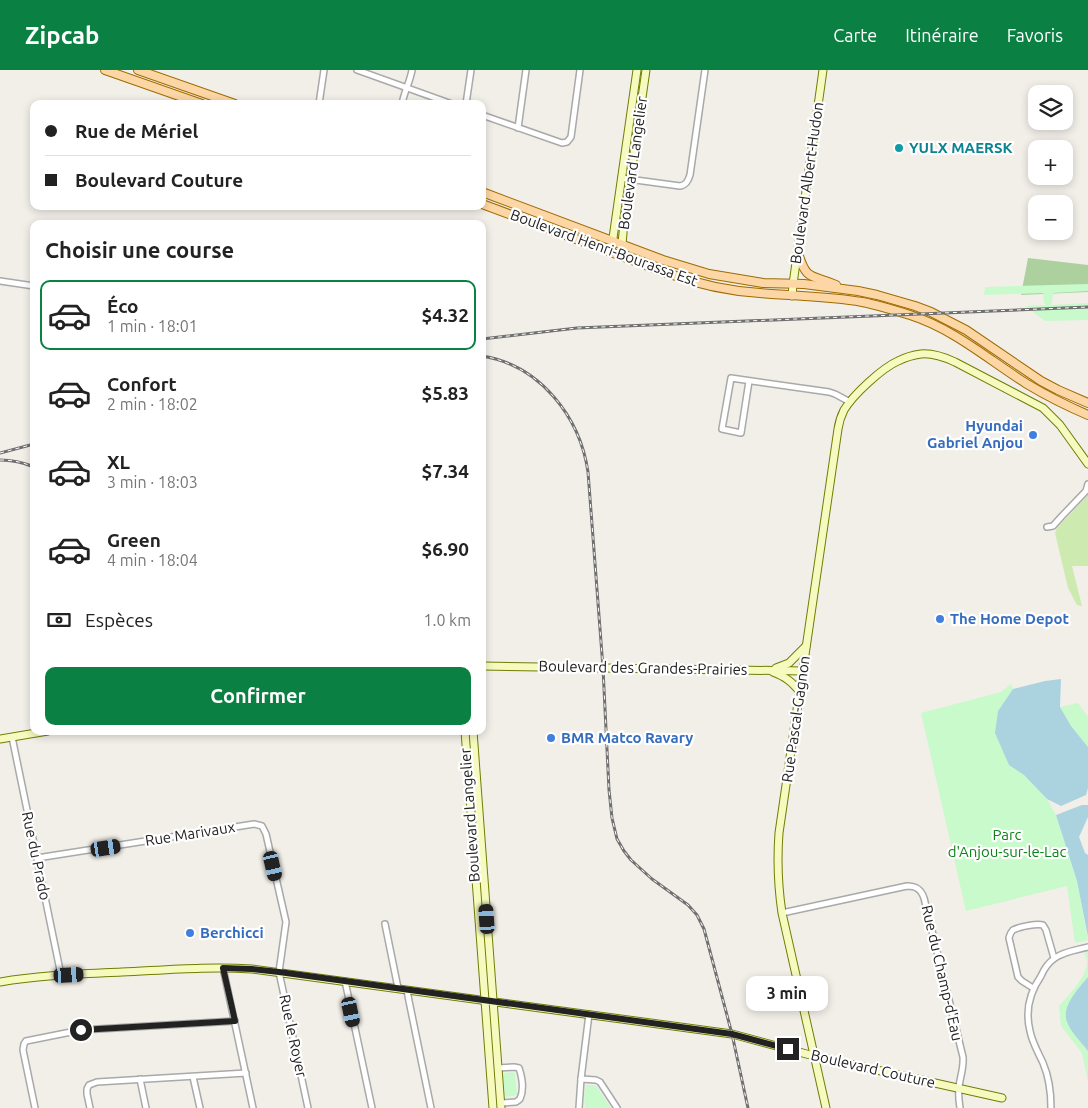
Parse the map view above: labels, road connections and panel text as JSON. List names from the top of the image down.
{
  "streets": {
    "main road": ["Boulevard Henri-Bourassa Est"],
    "street": [
      "Boulevard Langelier",
      "Boulevard Albert-Hudon",
      "Boulevard des Grandes-Prairies",
      "Rue Pascal-Gagnon",
      "Rue Marivaux",
      "Rue du Prado",
      "Rue du Champ-d'Eau",
      "Rue le Royer",
      "Boulevard Couture"
    ]
  },
  "crossings": [
    ["Boulevard Langelier", "Boulevard Henri-Bourassa Est"],
    ["Boulevard Langelier", "Boulevard Couture"],
    ["Boulevard Albert-Hudon", "Boulevard Henri-Bourassa Est"],
    ["Boulevard des Grandes-Prairies", "Rue Pascal-Gagnon"],
    ["Rue Pascal-Gagnon", "Rue du Champ-d'Eau"],
    ["Rue Pascal-Gagnon", "Boulevard Couture"],
    ["Rue Marivaux", "Rue du Prado"],
    ["Rue Marivaux", "Rue le Royer"],
    ["Rue du Prado", "Boulevard Couture"],
    ["Rue du Champ-d'Eau", "Boulevard Couture"],
    ["Rue le Royer", "Boulevard Couture"]
  ],
  "parks": ["Parc d'Anjou-sur-le-Lac"],
  "places": [
    "YULX MAERSK",
    "Hyundai Gabriel Anjou",
    "The Home Depot",
    "BMR Matco Ravary",
    "Berchicci"
  ],
  "page": {
    "header": "Zipcab",
    "nav": ["Carte", "Itinéraire", "Favoris"],
    "map_buttons": ["+", "−"],
    "banner": ["Rue de Mériel", "Boulevard Couture"],
    "heading": "Choisir une course",
    "list": [
      {
        "name": "Éco",
        "note": "1 min · 18:01",
        "value": "$4.32"
      },
      {
        "name": "Confort",
        "note": "2 min · 18:02",
        "value": "$5.83"
      },
      {
        "name": "XL",
        "note": "3 min · 18:03",
        "value": "$7.34"
      },
      {
        "name": "Green",
        "note": "4 min · 18:04",
        "value": "$6.90"
      }
    ],
    "pay": ["Espèces", "1.0 km"],
    "buttons": "Confirmer",
    "bubble": "3 min"
  }
}
